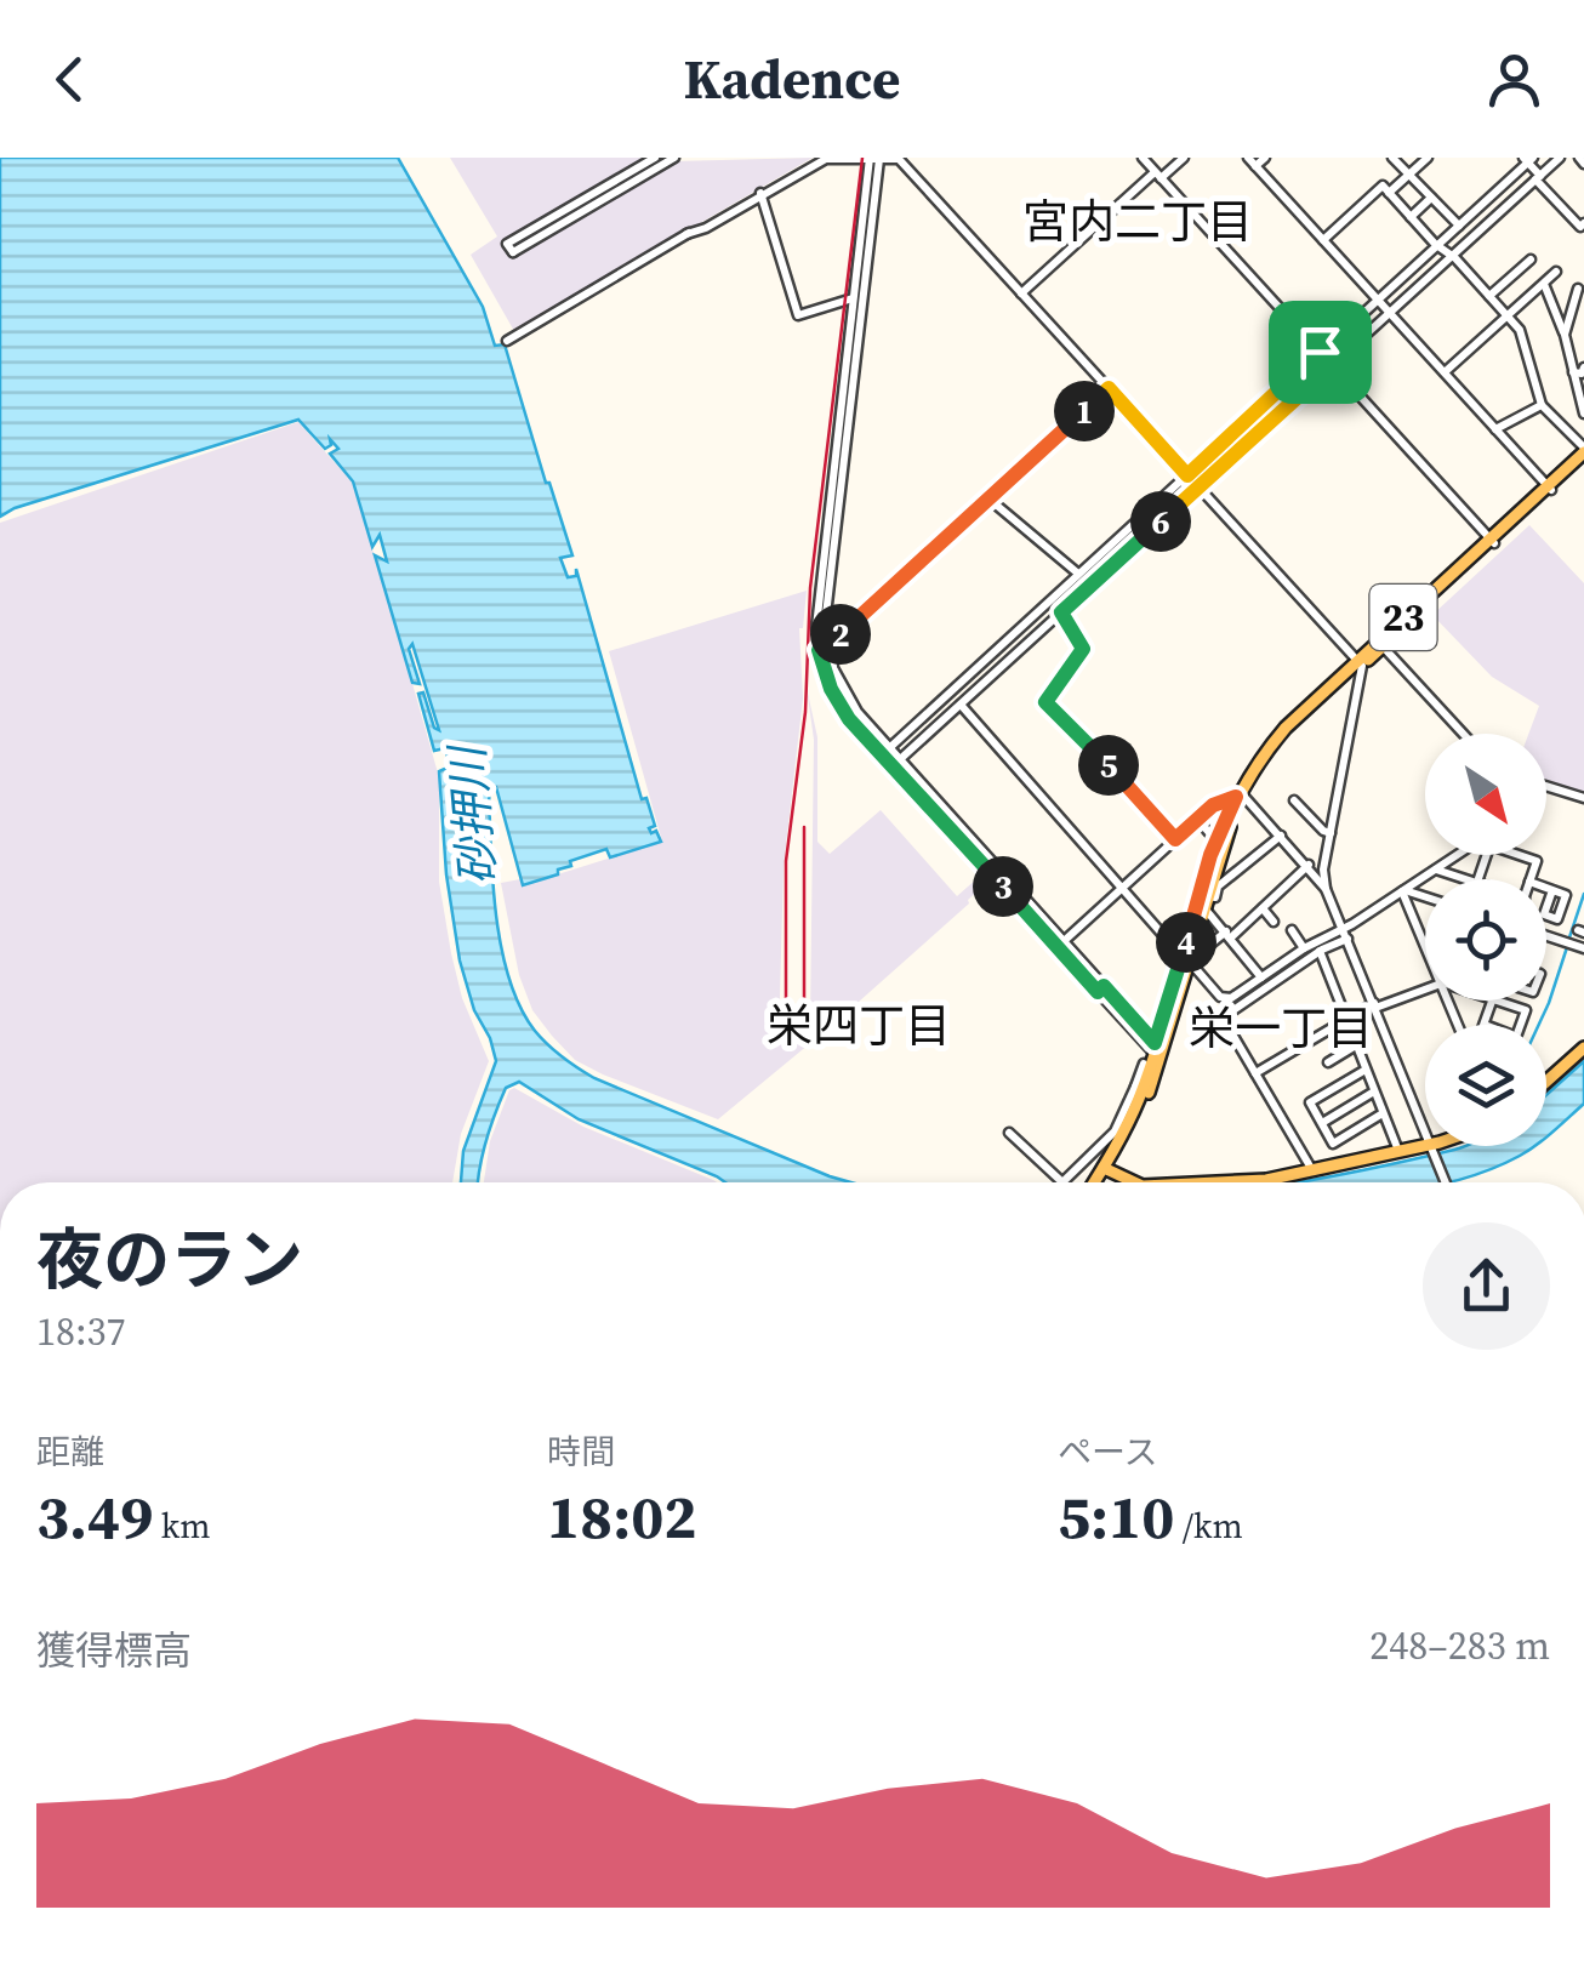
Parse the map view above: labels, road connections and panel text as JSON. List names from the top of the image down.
{
  "streets": {
    "main road": ["23"]
  },
  "districts": ["宮内二丁目", "栄四丁目", "栄一丁目"],
  "water": ["砂押川"],
  "north": "bottom right",
  "page": {
    "header": "Kadence",
    "pins": [
      "1",
      "6",
      "2",
      "5",
      "3",
      "4"
    ],
    "heading": ["夜のラン", "18:37"],
    "stats": [
      ["距離", "3.49 km"],
      ["時間", "18:02"],
      ["ペース", "5:10 /km"]
    ],
    "chart": ["獲得標高", "248–283 m"]
  }
}
